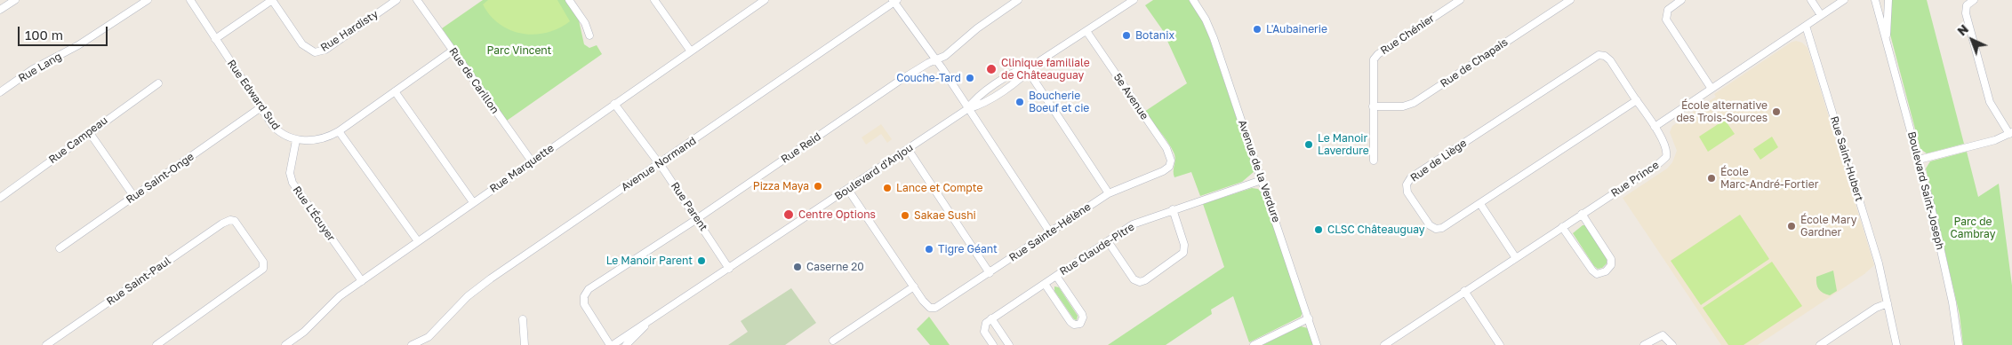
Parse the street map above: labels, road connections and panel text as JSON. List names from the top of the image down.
{
  "streets": {
    "street": [
      "Rue Hardisty",
      "Rue Chénier",
      "Rue de Chapais",
      "Rue Lang",
      "Rue de Carillon",
      "Rue Edward Sud",
      "5e Avenue",
      "Rue Campeau",
      "Rue Reid",
      "Rue Saint-Hubert",
      "Rue de Liège",
      "Avenue Normand",
      "Rue Marquette",
      "Avenue de la Verdure",
      "Boulevard d'Anjou",
      "Rue Saint-Onge",
      "Rue Prince",
      "Boulevard Saint-Joseph",
      "Rue Parent",
      "Rue L'Écuyer",
      "Rue Sainte-Hélène",
      "Rue Claude-Pitre",
      "Rue Saint-Paul"
    ]
  },
  "crossings": [
    ["Rue Chénier", "Rue de Chapais"],
    ["Rue de Carillon", "Rue Marquette"],
    ["Rue Edward Sud", "Rue Saint-Onge"],
    ["Rue Edward Sud", "Rue L'Écuyer"],
    ["5e Avenue", "Boulevard d'Anjou"],
    ["5e Avenue", "Rue Sainte-Hélène"],
    ["Rue Reid", "Boulevard d'Anjou"],
    ["Rue Reid", "Rue Parent"],
    ["Rue de Liège", "Rue Prince"],
    ["Avenue Normand", "Rue Parent"],
    ["Rue Marquette", "Rue Parent"],
    ["Rue Marquette", "Rue L'Écuyer"],
    ["Avenue de la Verdure", "Rue Claude-Pitre"],
    ["Boulevard d'Anjou", "Rue Parent"]
  ],
  "parks": ["Parc Vincent", "Parc de Cambray"],
  "places": [
    "L'Aubainerie",
    "Botanix",
    "Clinique familiale de Châteauguay",
    "Couche-Tard",
    "Boucherie Boeuf et cie",
    "École alternative des Trois-Sources",
    "Le Manoir Laverdure",
    "École Marc-André-Fortier",
    "Pizza Maya",
    "Lance et Compte",
    "Centre Options",
    "Sakae Sushi",
    "École Mary Gardner",
    "CLSC Châteauguay",
    "Tigre Géant",
    "Le Manoir Parent",
    "Caserne 20"
  ],
  "scale_bar": "100 m",
  "north": "top left"
}
